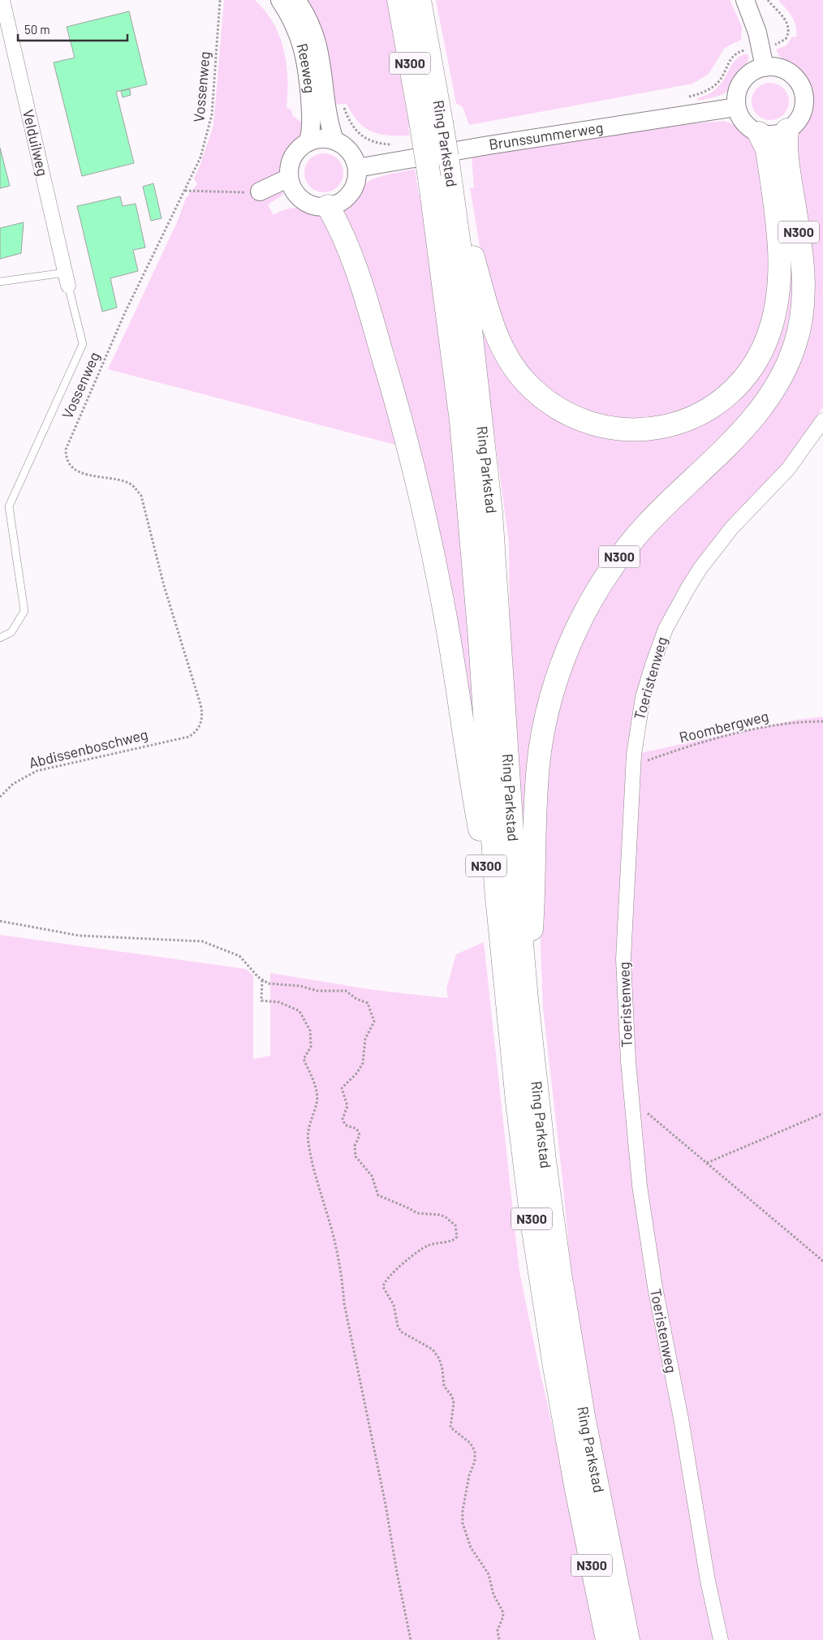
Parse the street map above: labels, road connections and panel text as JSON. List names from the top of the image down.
{
  "streets": {
    "highway": ["N300", "Ring Parkstad"],
    "street": [
      "Reeweg",
      "Brunssummerweg",
      "Velduilweg",
      "Toeristenweg"
    ],
    "path": ["Vossenweg", "Roombergweg", "Abdissenboschweg"]
  },
  "crossings": [
    ["N300", "Reeweg"],
    ["N300", "Brunssummerweg"],
    ["N300", "Ring Parkstad"],
    ["Reeweg", "Brunssummerweg"],
    ["Vossenweg", "Abdissenboschweg"],
    ["Toeristenweg", "Roombergweg"]
  ],
  "scale_bar": "50 m"
}
